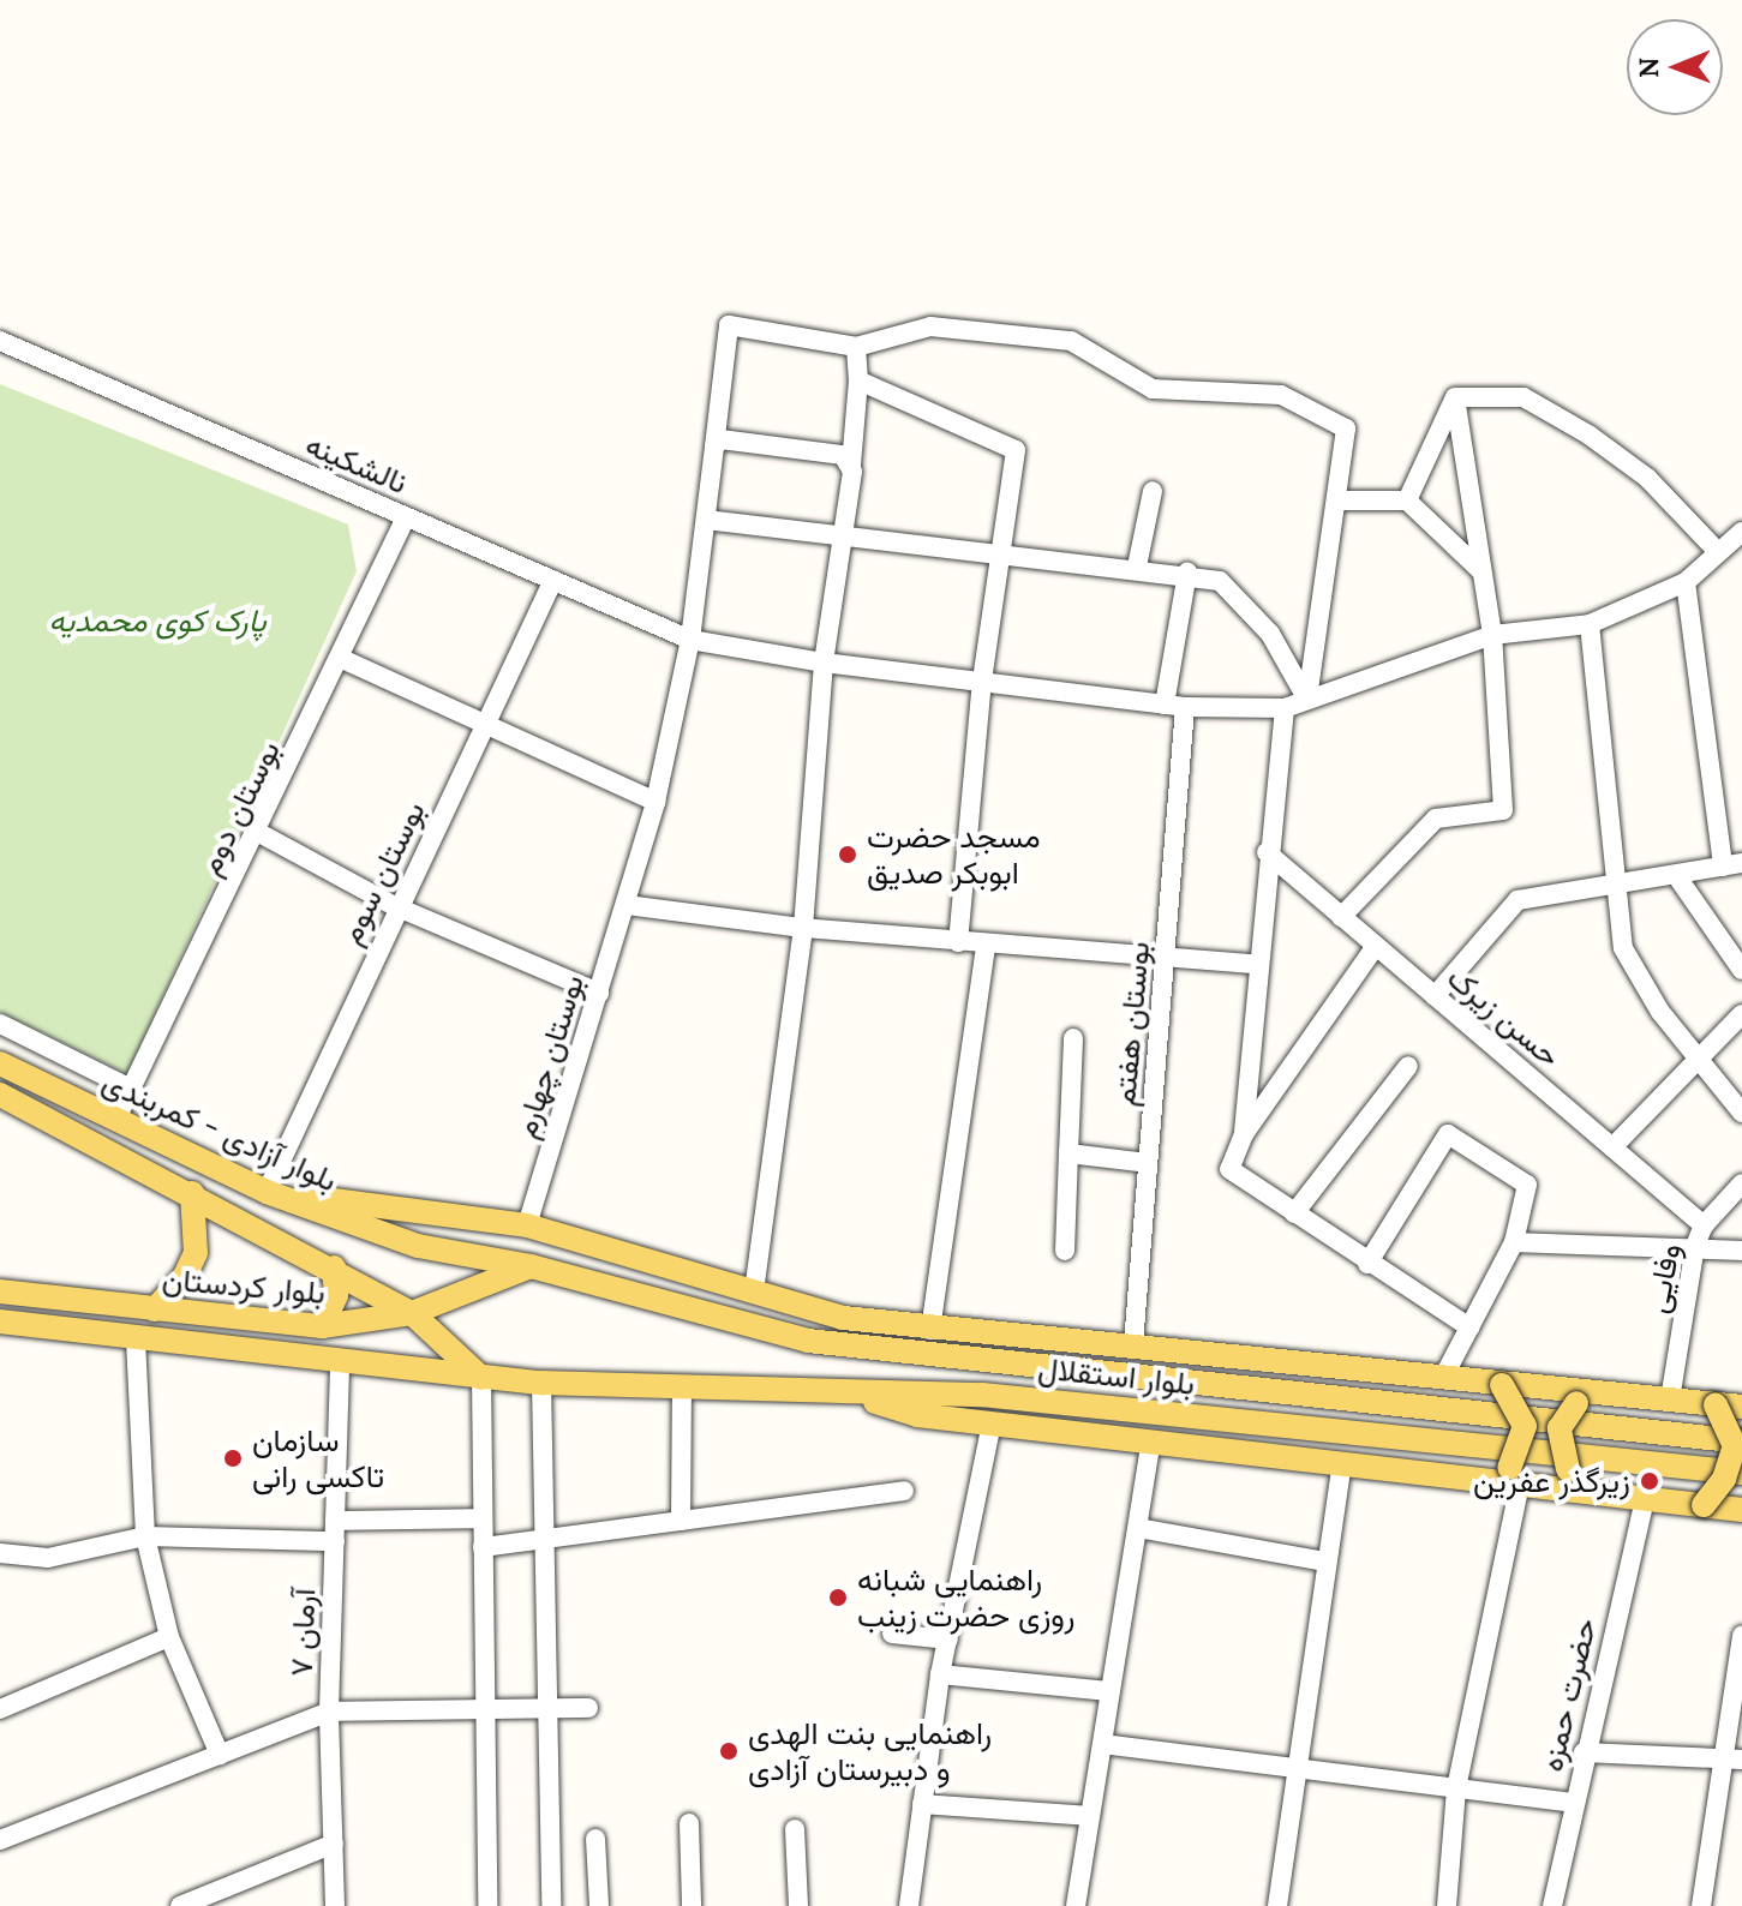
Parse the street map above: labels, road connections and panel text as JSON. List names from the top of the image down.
{
  "streets": {
    "main road": ["بلوار آزادی - کمربندی", "بلوار کردستان", "بلوار استقلال"],
    "street": [
      "نالشکینه",
      "بوستان دوم",
      "بوستان سوم",
      "حسن زیرک",
      "بوستان هفتم",
      "بوستان چهارم",
      "وفایی",
      "آرمان ۷",
      "حضرت حمزه"
    ]
  },
  "crossings": [
    ["نالشکینه", "بوستان دوم"],
    ["نالشکینه", "بوستان سوم"],
    ["نالشکینه", "بوستان هفتم"],
    ["نالشکینه", "بوستان چهارم"],
    ["بوستان دوم", "بلوار آزادی - کمربندی"],
    ["بوستان سوم", "بلوار آزادی - کمربندی"],
    ["حسن زیرک", "وفایی"],
    ["بلوار آزادی - کمربندی", "بلوار کردستان"],
    ["بلوار آزادی - کمربندی", "بلوار استقلال"],
    ["بلوار کردستان", "بلوار استقلال"],
    ["بلوار کردستان", "آرمان ۷"]
  ],
  "parks": ["پارک کوی محمدیه"],
  "places": [
    "مسجد حضرت ابوبکر صدیق",
    "سازمان تاکسی رانی",
    "زیرگذر عفرین",
    "راهنمایی شبانه روزی حضرت زینب",
    "راهنمایی بنت الهدی و دبیرستان آزادی"
  ],
  "north": "left"
}
